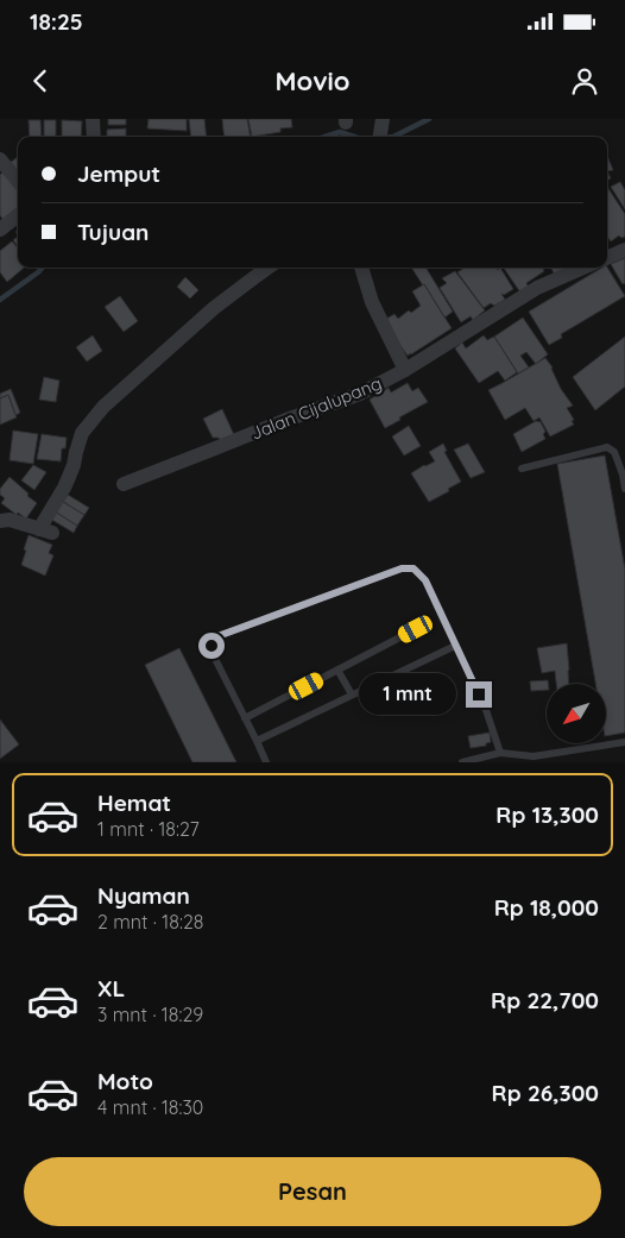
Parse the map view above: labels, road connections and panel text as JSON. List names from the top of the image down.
{
  "streets": {
    "street": ["Jalan Cijalupang"]
  },
  "north": "bottom left",
  "page": {
    "status": "18:25",
    "header": "Movio",
    "banner": ["Jemput", "Tujuan"],
    "bubble": "1 mnt",
    "list": [
      {
        "name": "Hemat",
        "note": "1 mnt · 18:27",
        "value": "Rp 13,300"
      },
      {
        "name": "Nyaman",
        "note": "2 mnt · 18:28",
        "value": "Rp 18,000"
      },
      {
        "name": "XL",
        "note": "3 mnt · 18:29",
        "value": "Rp 22,700"
      },
      {
        "name": "Moto",
        "note": "4 mnt · 18:30",
        "value": "Rp 26,300"
      }
    ],
    "buttons": "Pesan"
  }
}
